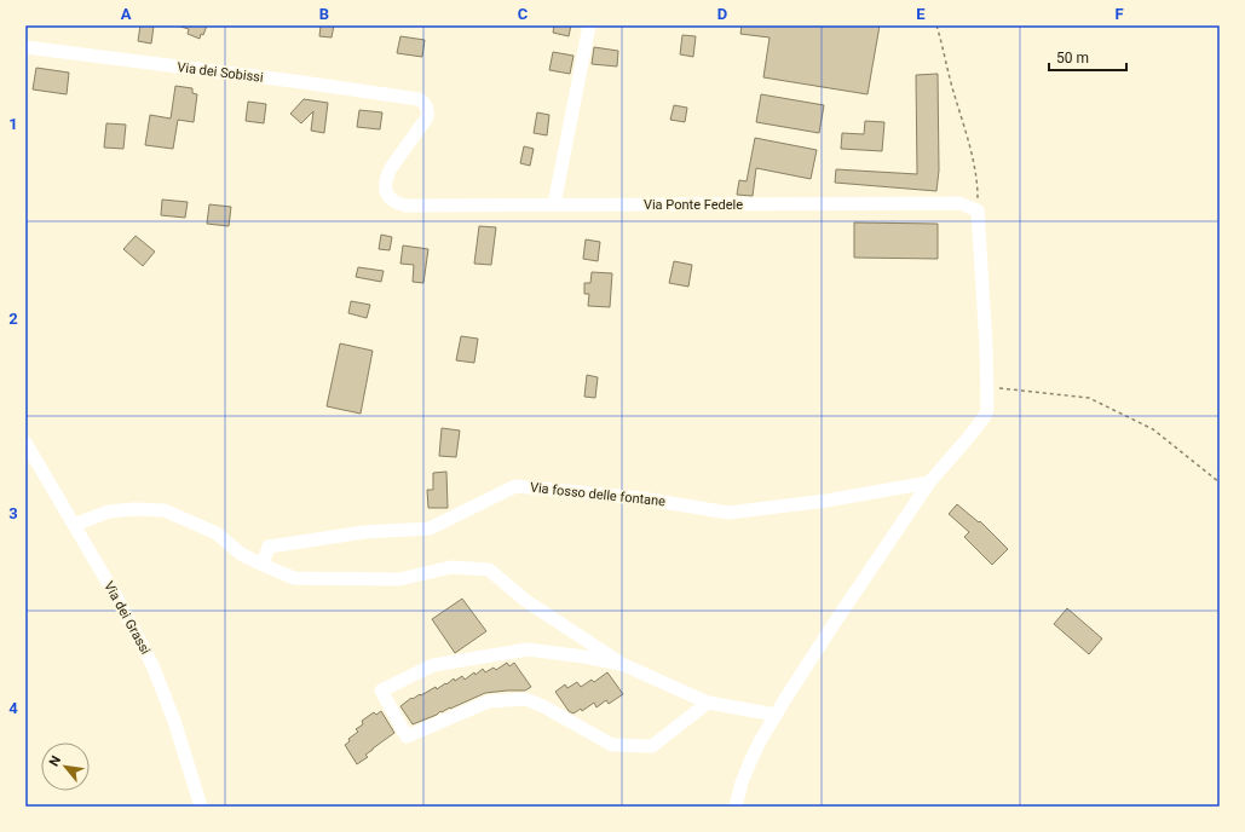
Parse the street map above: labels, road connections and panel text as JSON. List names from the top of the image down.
{
  "streets": {
    "street": [
      "Via dei Sobissi",
      "Via Ponte Fedele",
      "Via fosso delle fontane",
      "Via dei Grassi"
    ]
  },
  "crossings": [
    ["Via dei Sobissi", "Via Ponte Fedele"]
  ],
  "scale_bar": "50 m",
  "north": "top left",
  "grid": {
    "columns": [
      "A",
      "B",
      "C",
      "D",
      "E",
      "F"
    ],
    "rows": [
      "1",
      "2",
      "3",
      "4"
    ]
  }
}
